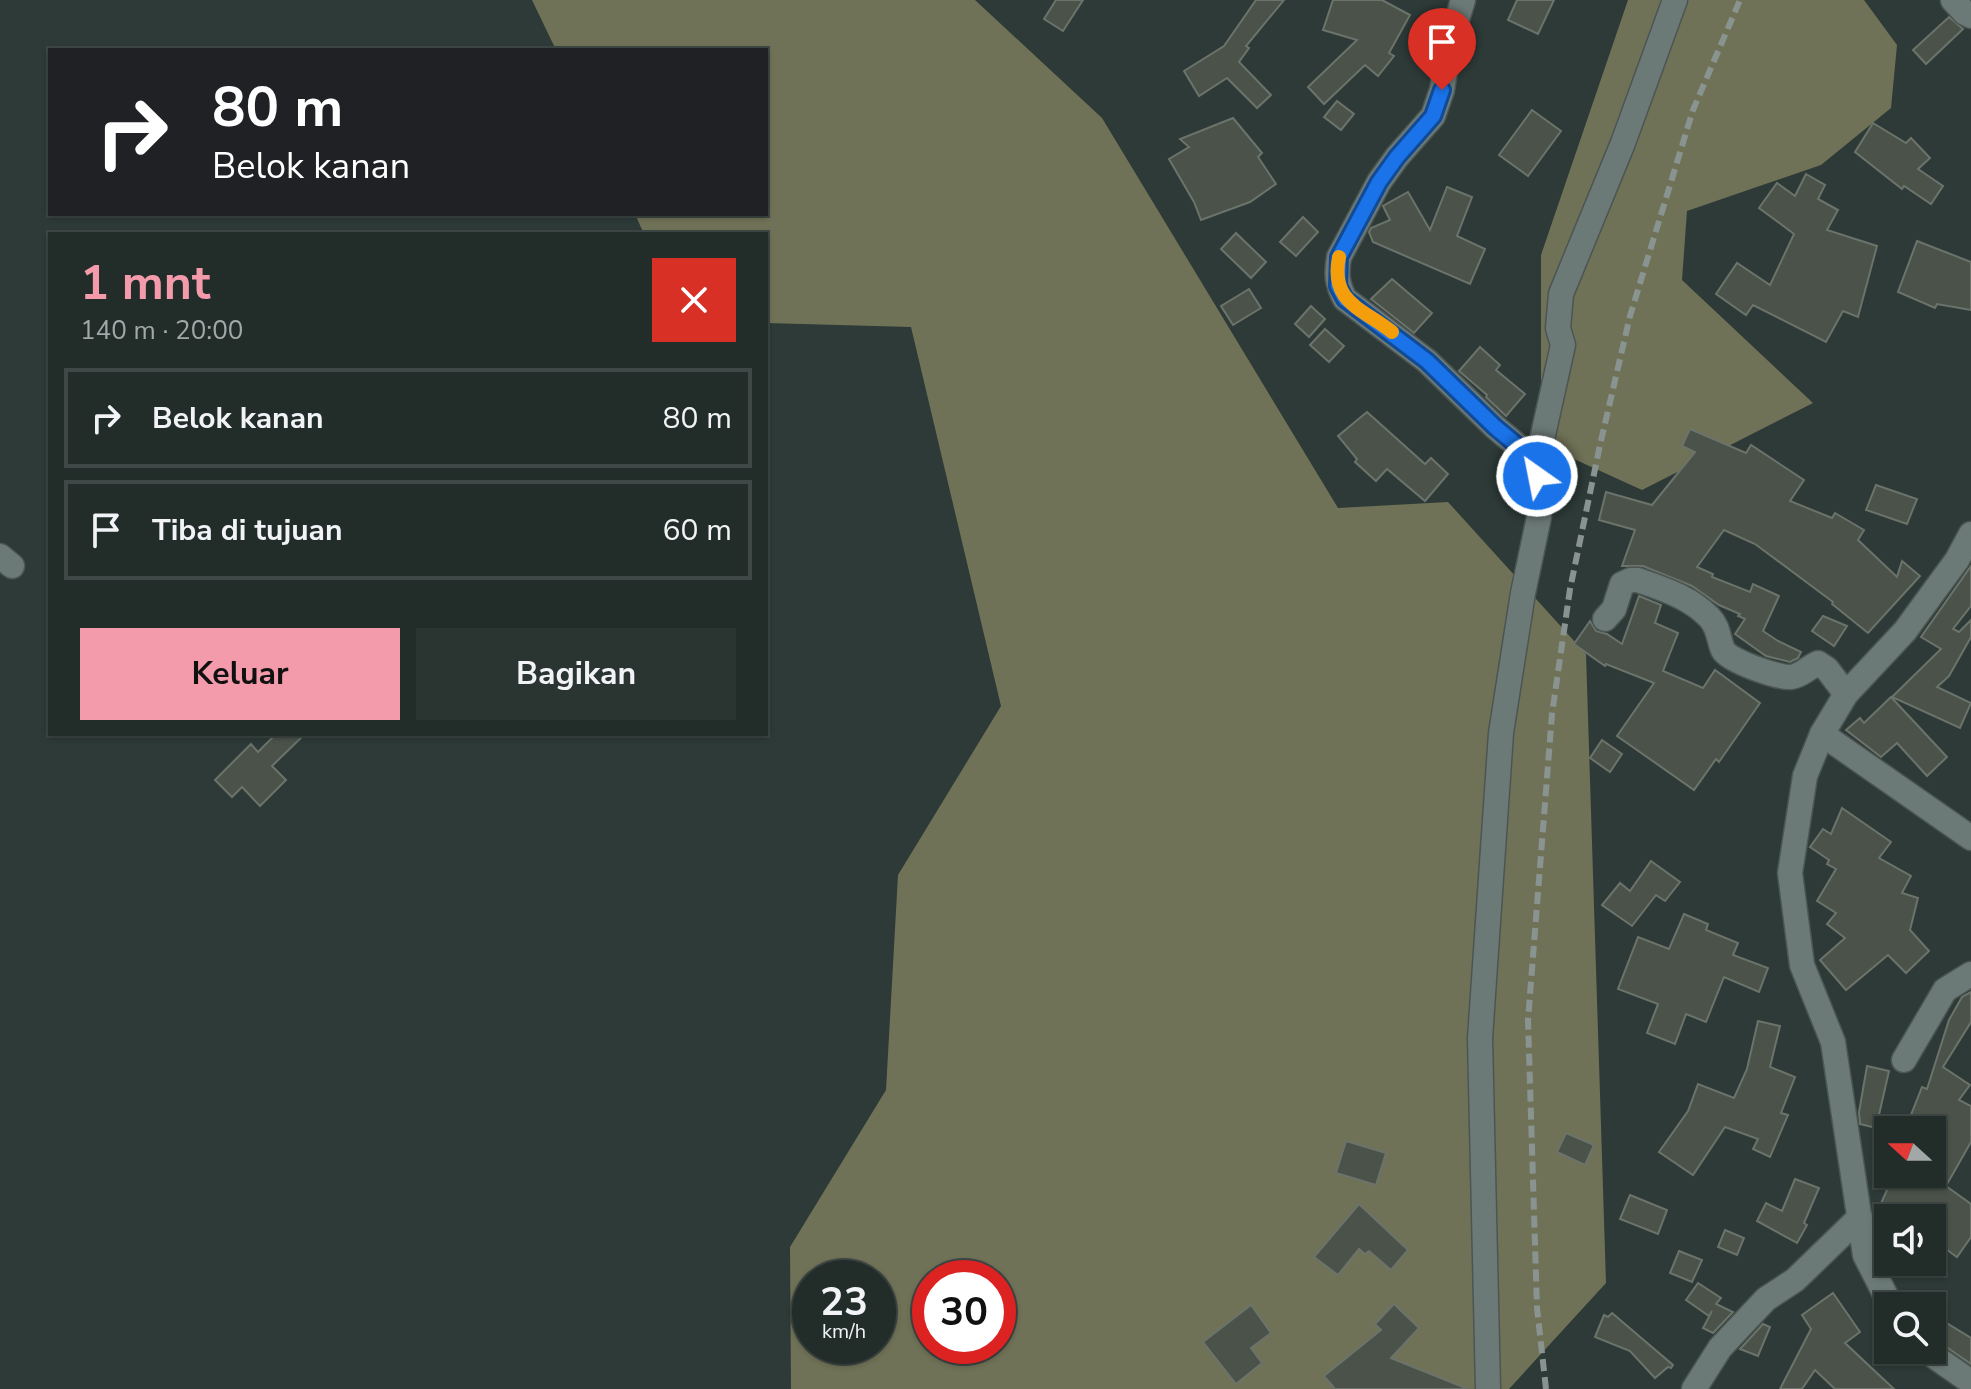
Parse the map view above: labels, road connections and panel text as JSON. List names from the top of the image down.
{
  "north": "left",
  "page": {
    "turn": ["80 m", "Belok kanan"],
    "heading": ["1 mnt", "140 m · 20:00"],
    "list": [
      {
        "name": "Belok kanan",
        "value": "80 m"
      },
      {
        "name": "Tiba di tujuan",
        "value": "60 m"
      }
    ],
    "buttons": ["Keluar", "Bagikan"],
    "speed": "23 km/h",
    "limit": "30"
  }
}
